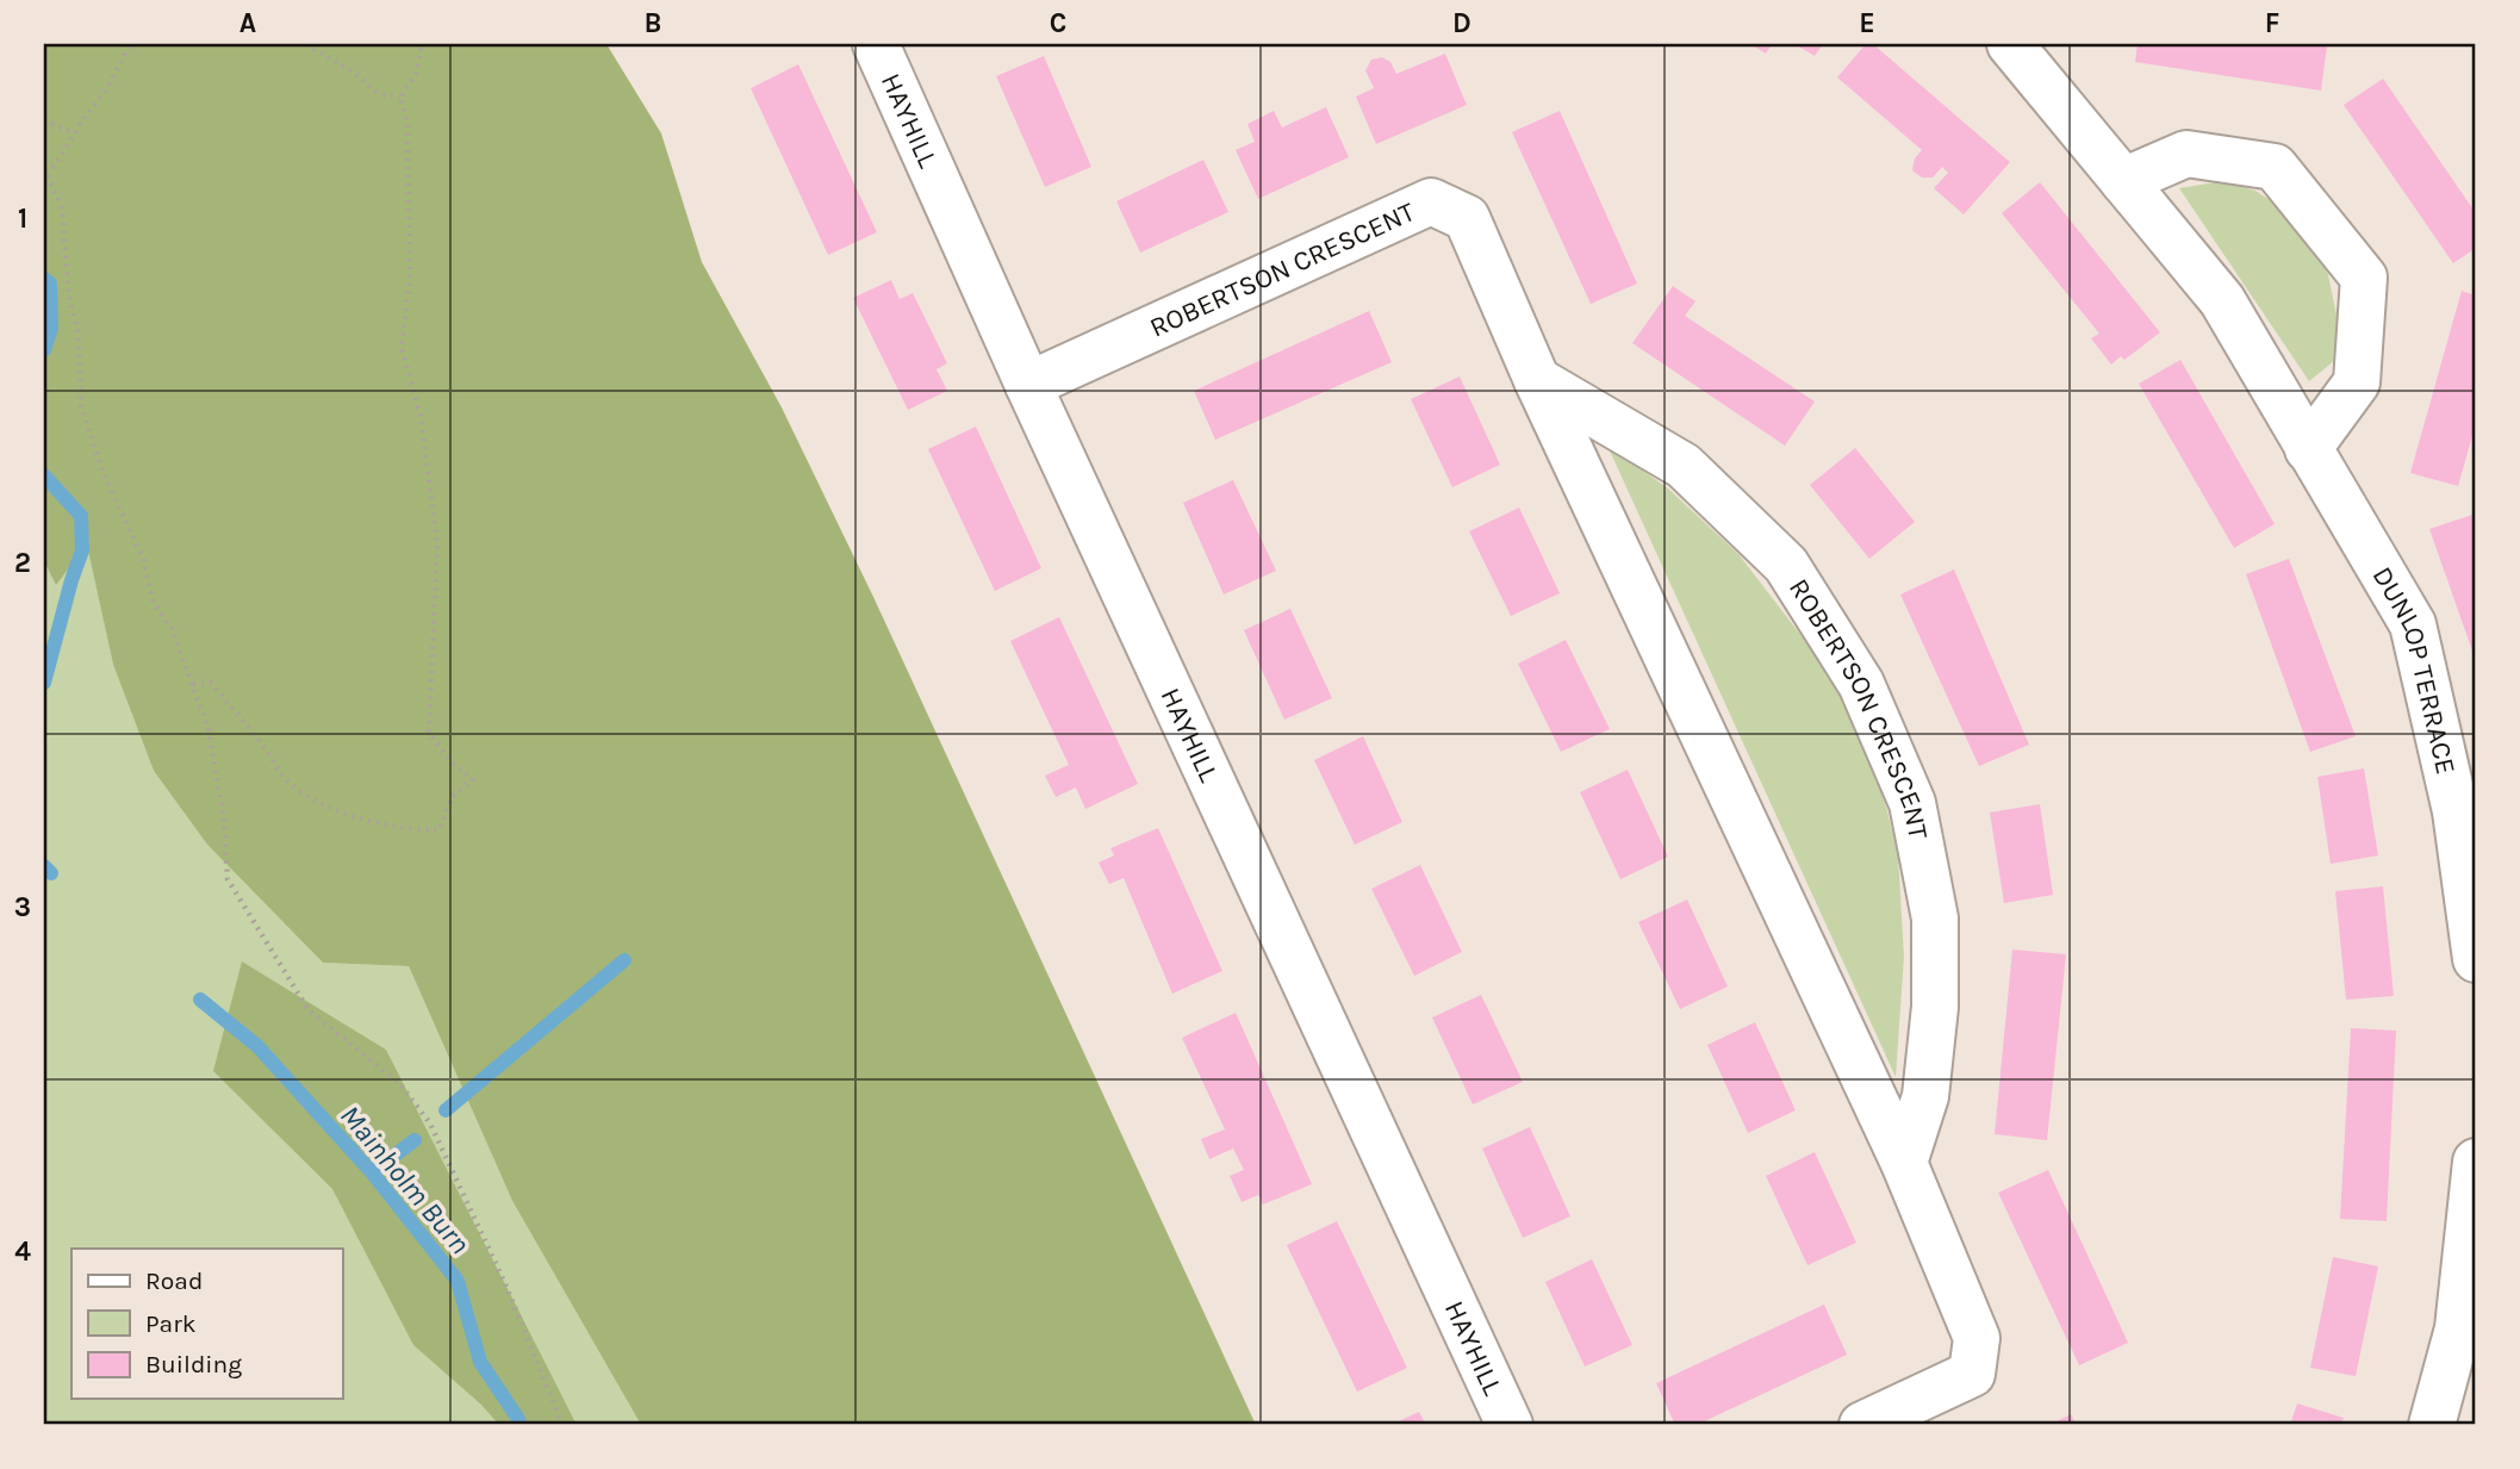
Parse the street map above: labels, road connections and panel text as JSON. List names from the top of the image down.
{
  "streets": {
    "street": ["HAYHILL", "ROBERTSON CRESCENT", "DUNLOP TERRACE"]
  },
  "crossings": [
    ["HAYHILL", "ROBERTSON CRESCENT"]
  ],
  "water": ["Mainholm Burn"],
  "legend": ["Road", "Park", "Building"],
  "grid": {
    "columns": [
      "A",
      "B",
      "C",
      "D",
      "E",
      "F"
    ],
    "rows": [
      "1",
      "2",
      "3",
      "4"
    ]
  }
}
